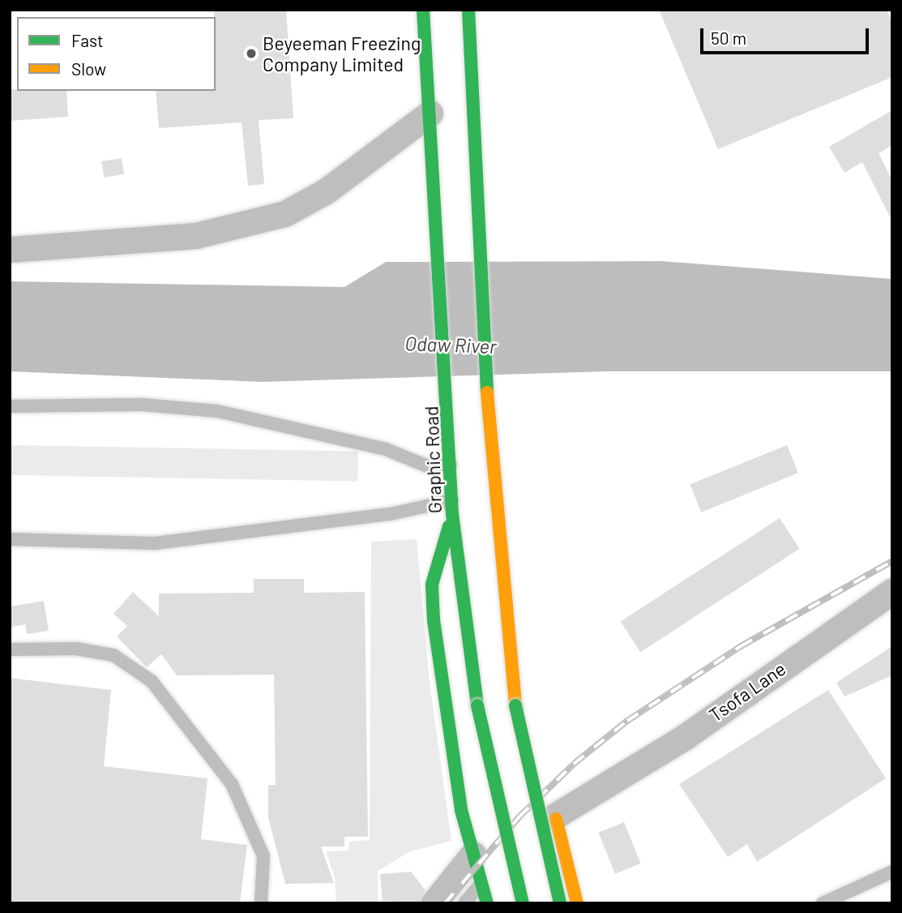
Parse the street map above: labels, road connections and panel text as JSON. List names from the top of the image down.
{
  "streets": {
    "main road": ["Graphic Road"],
    "street": ["Tsofa Lane"]
  },
  "water": ["Odaw River"],
  "places": ["Beyeeman Freezing Company Limited"],
  "legend": ["Fast", "Slow"],
  "scale_bar": "50 m"
}
